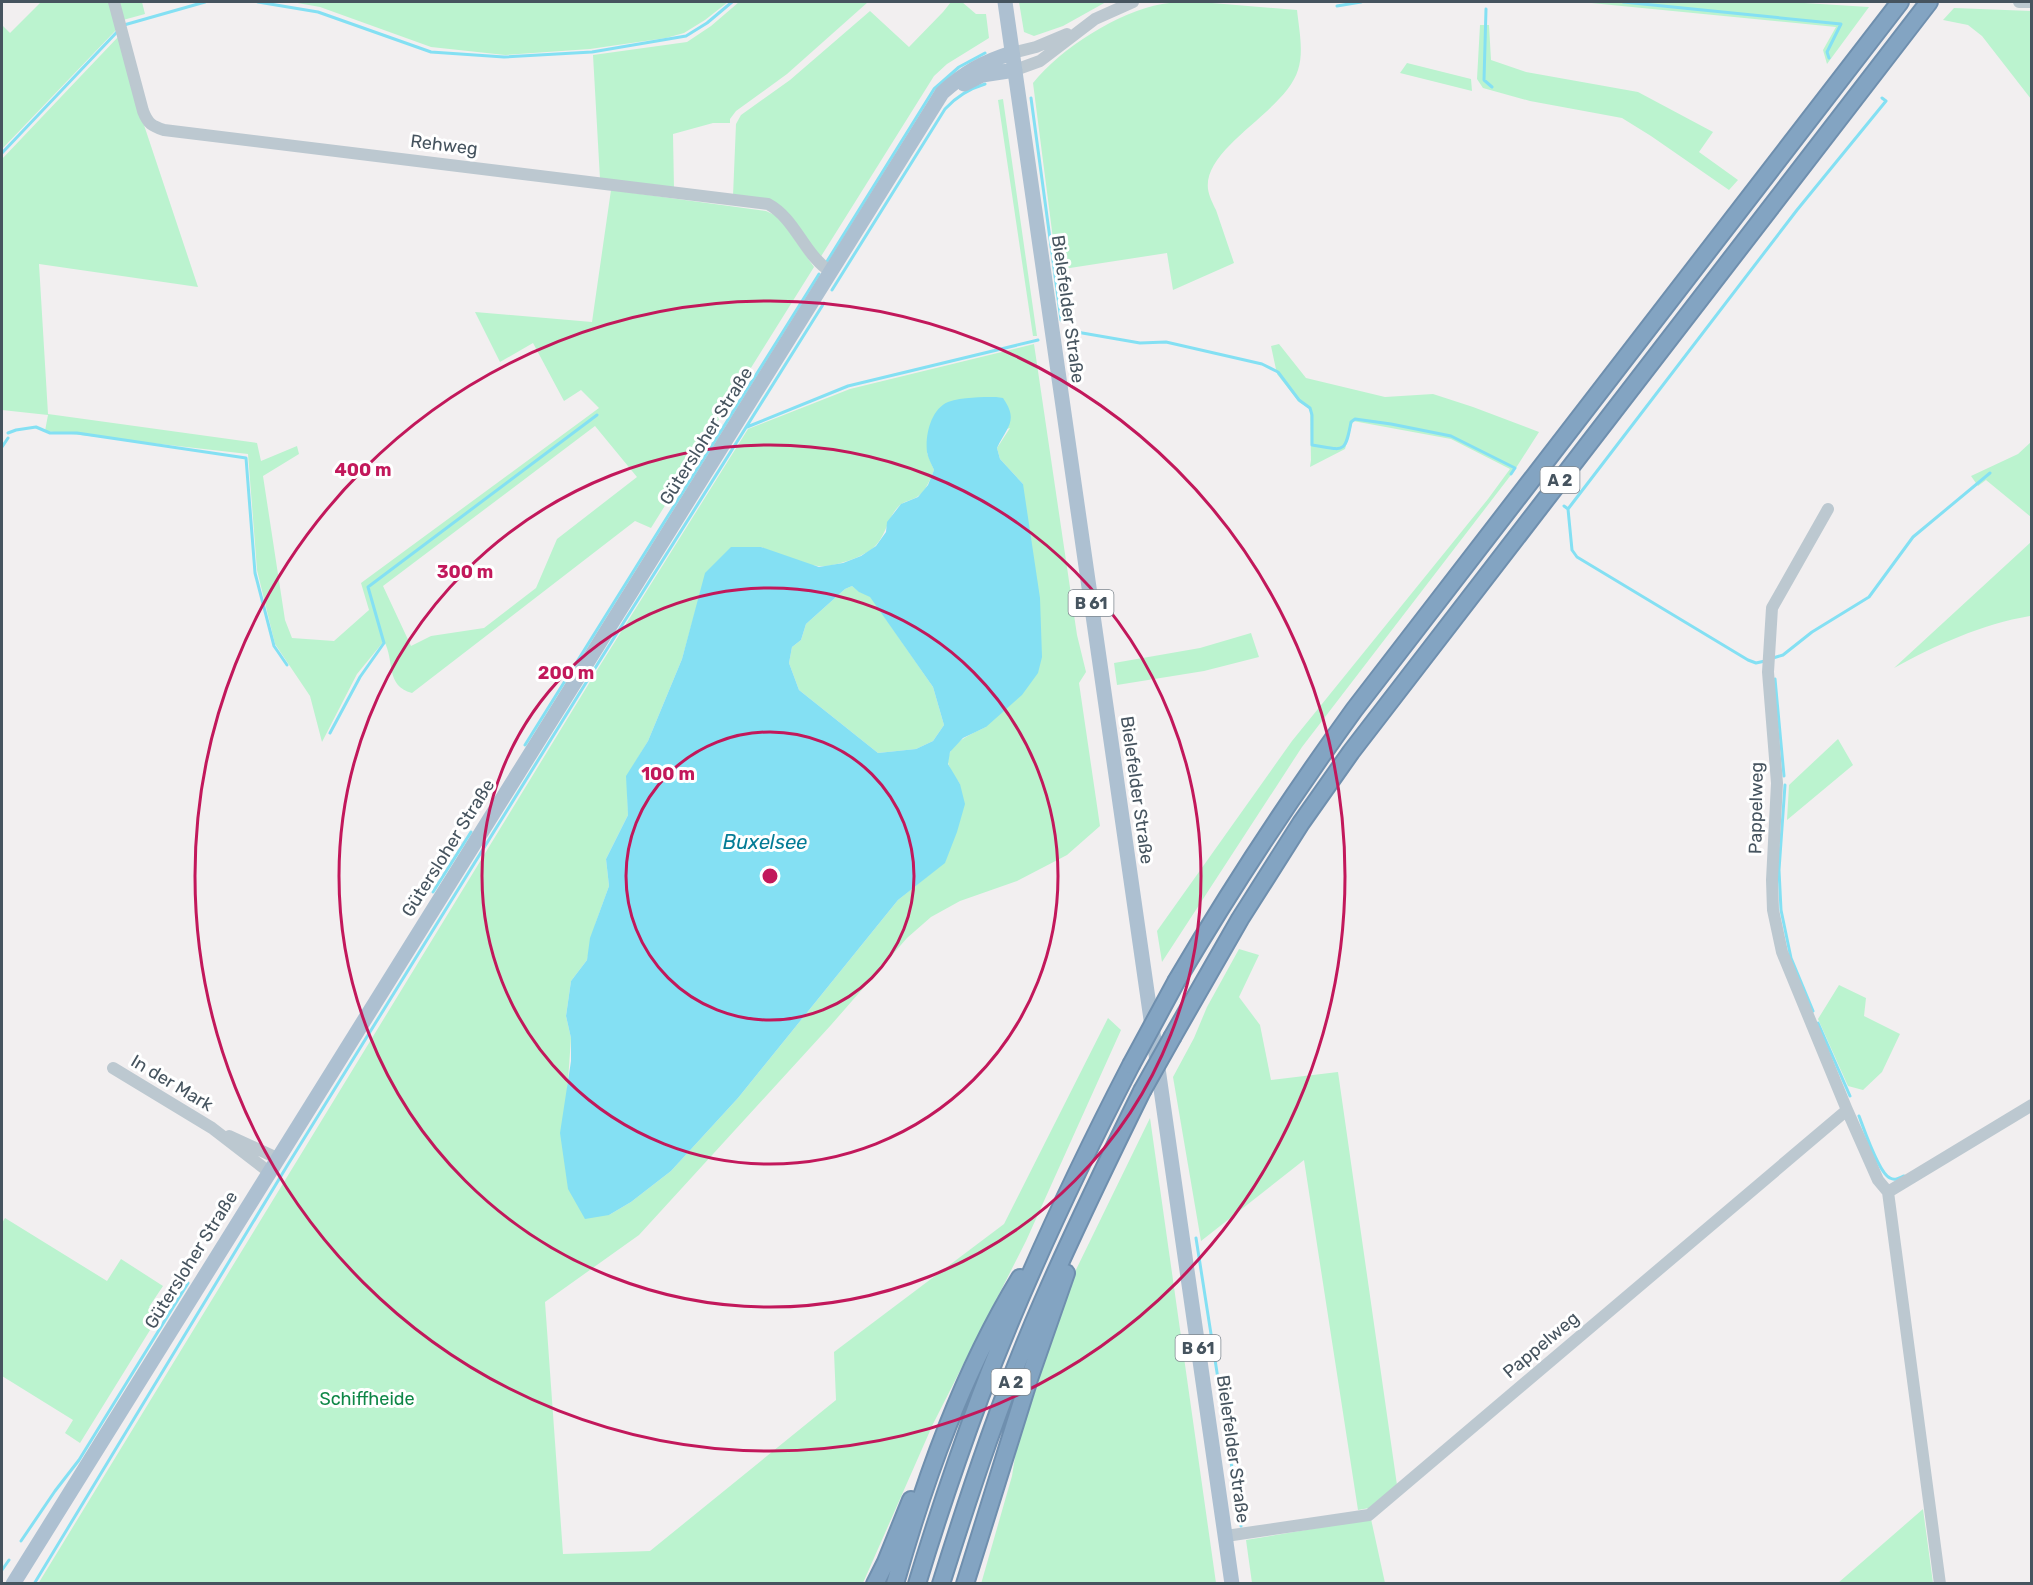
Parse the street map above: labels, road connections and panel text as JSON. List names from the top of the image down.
{
  "streets": {
    "highway": ["A 2"],
    "main road": ["Bielefelder Straße", "Gütersloher Straße", "B 61"],
    "street": ["Rehweg", "Pappelweg", "In der Mark"]
  },
  "crossings": [
    ["Rehweg", "Gütersloher Straße"],
    ["Bielefelder Straße", "Gütersloher Straße"],
    ["Bielefelder Straße", "Pappelweg"],
    ["Gütersloher Straße", "In der Mark"]
  ],
  "water": ["Buxelsee"],
  "parks": ["Schiffheide"],
  "rings": [
    "400 m",
    "300 m",
    "200 m",
    "100 m"
  ]
}
